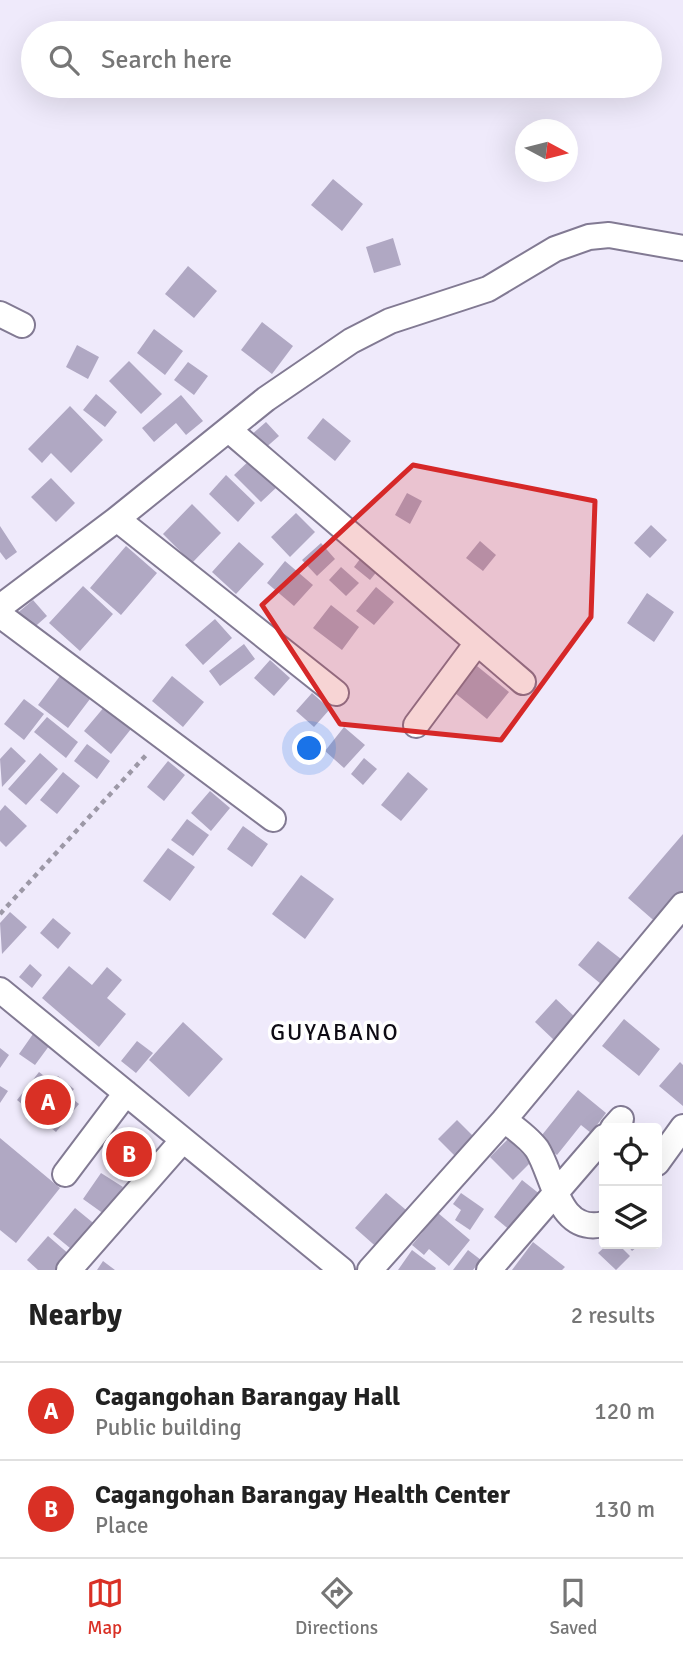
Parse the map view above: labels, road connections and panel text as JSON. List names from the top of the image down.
{
  "districts": ["GUYABANO"],
  "north": "right",
  "page": {
    "search": "Search here",
    "pins": ["A", "B"],
    "heading": ["Nearby", "2 results"],
    "list": [
      {
        "mark": "A",
        "name": "Cagangohan Barangay Hall",
        "note": "Public building",
        "value": "120 m"
      },
      {
        "mark": "B",
        "name": "Cagangohan Barangay Health Center",
        "note": "Place",
        "value": "130 m"
      }
    ],
    "nav": ["Map", "Directions", "Saved"]
  }
}
